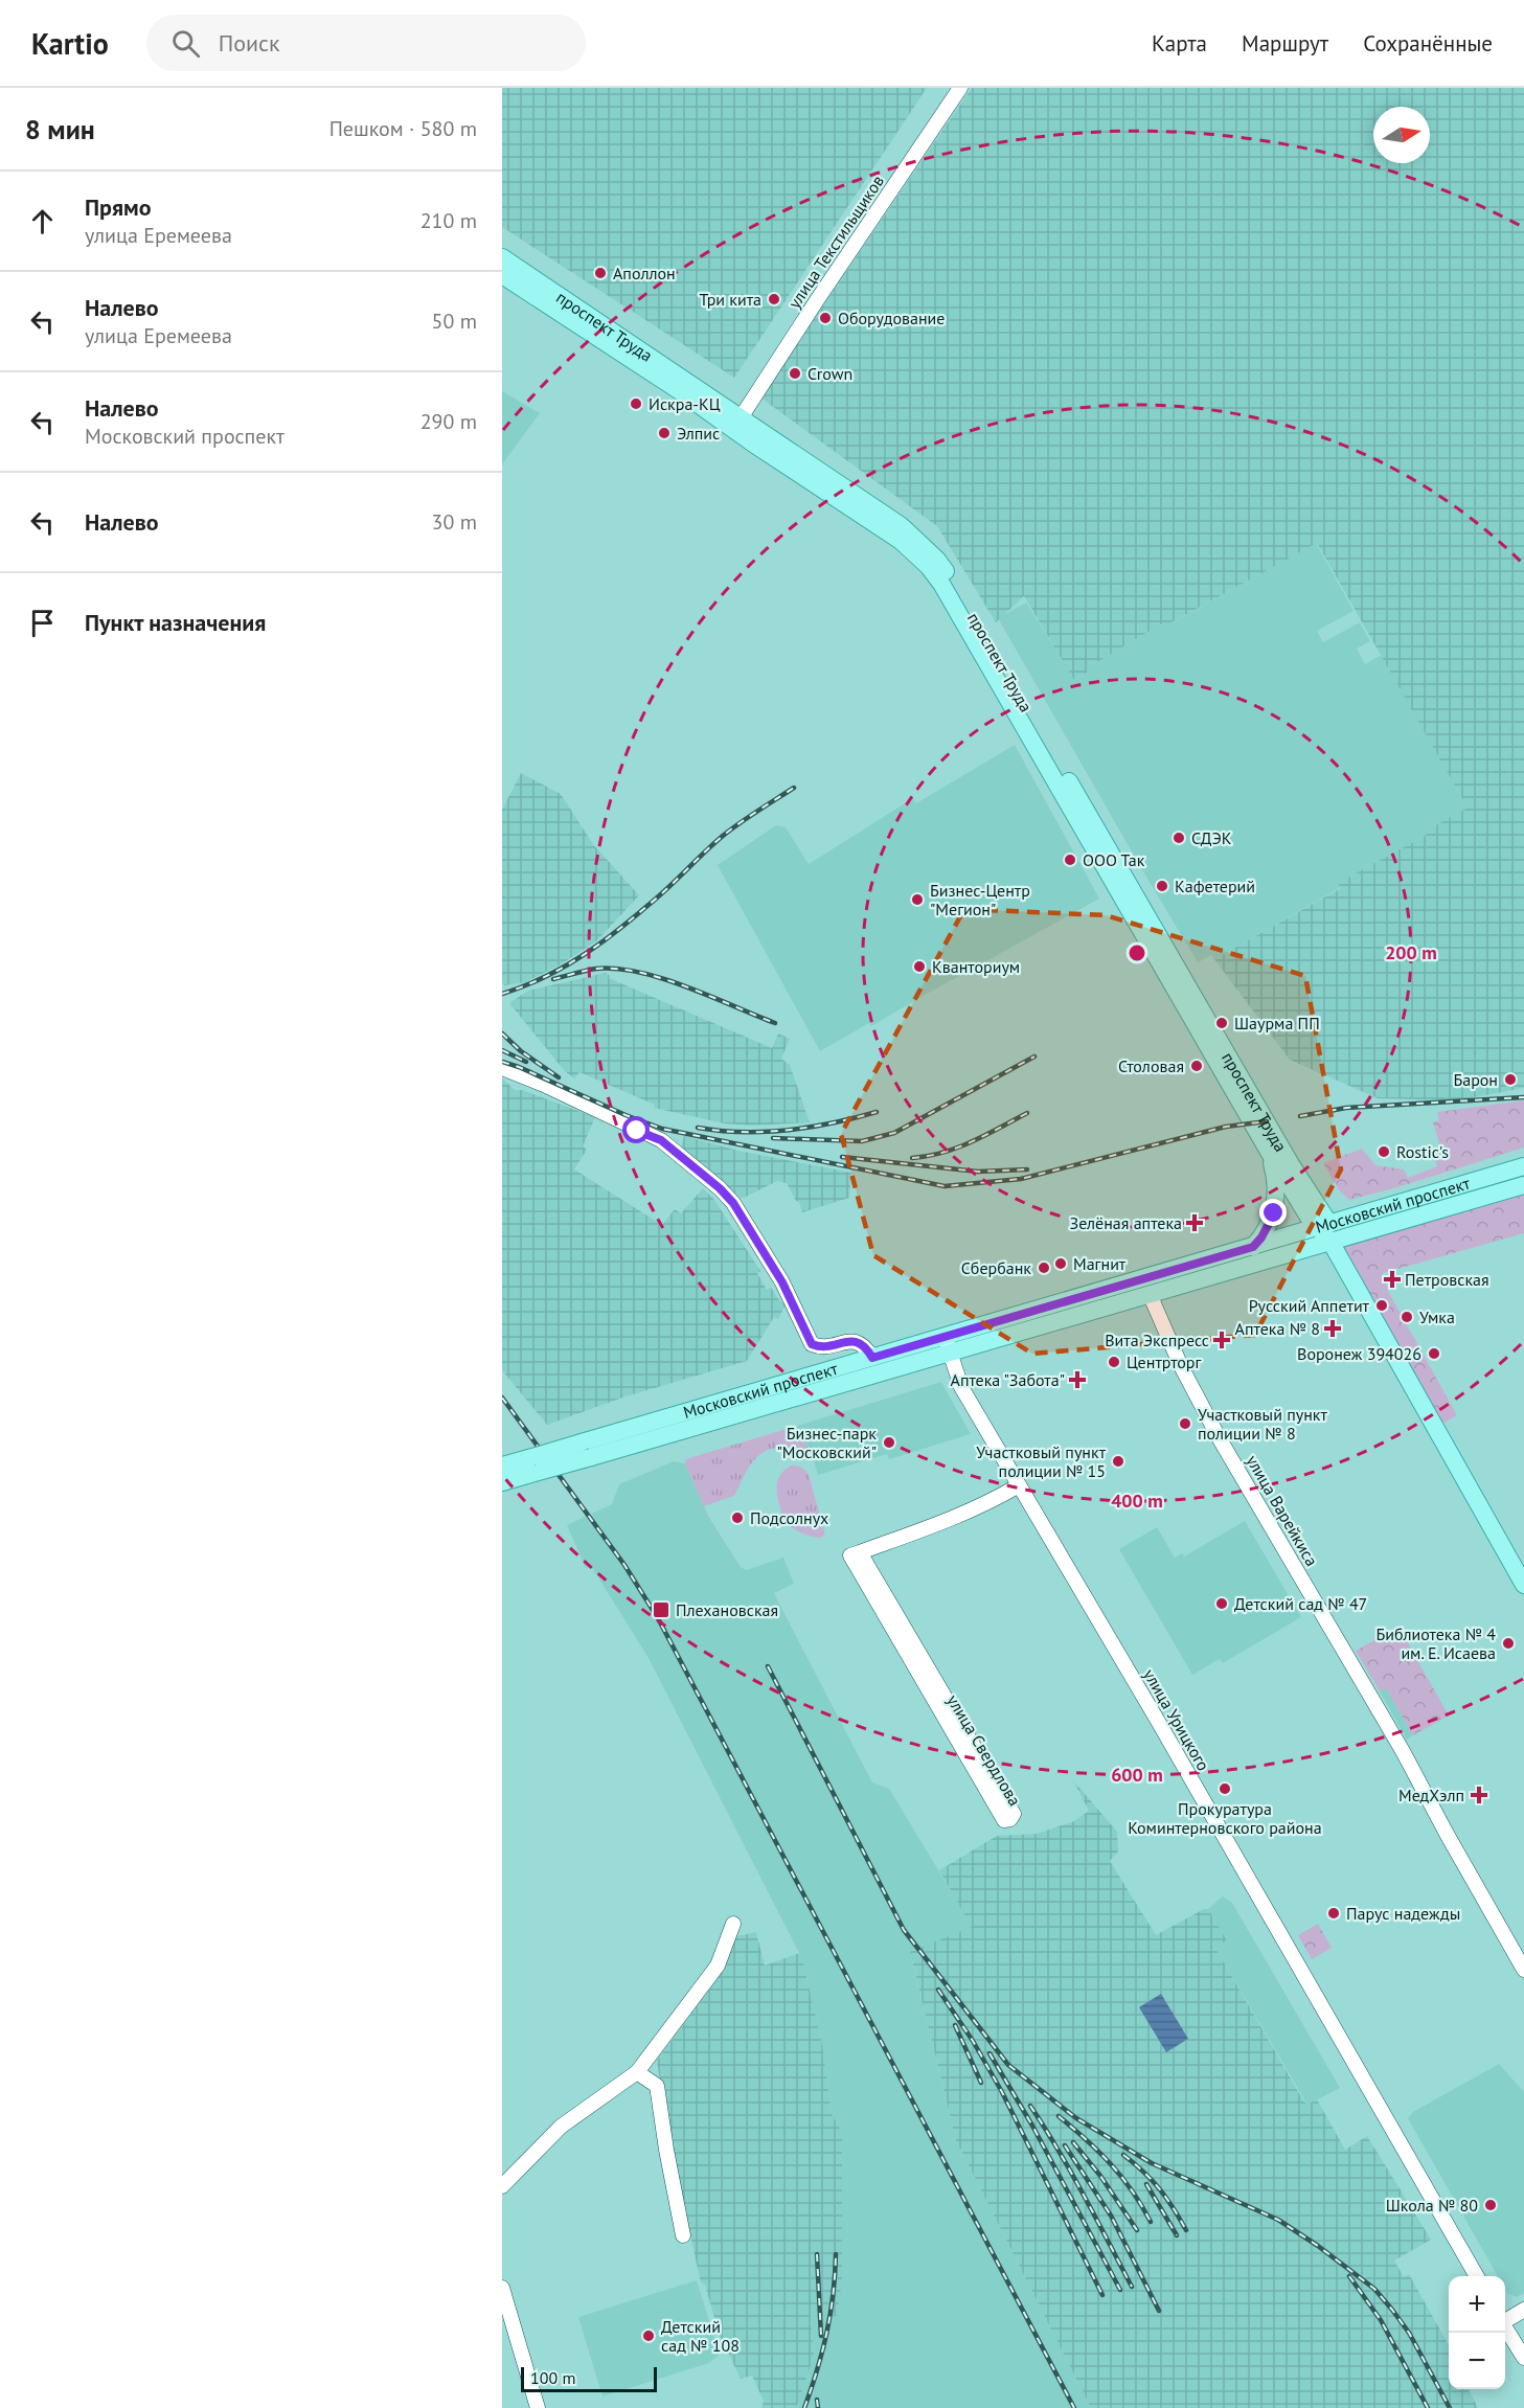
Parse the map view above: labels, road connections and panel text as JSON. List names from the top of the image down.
{
  "streets": {
    "main road": ["проспект Труда", "Московский проспект"],
    "street": [
      "улица Текстильщиков",
      "улица Варейкиса",
      "улица Урицкого",
      "улица Свердлова"
    ]
  },
  "crossings": [
    ["улица Текстильщиков", "проспект Труда"],
    ["проспект Труда", "Московский проспект"],
    ["Московский проспект", "улица Варейкиса"],
    ["Московский проспект", "улица Урицкого"]
  ],
  "places": {
    "other": [
      "Аполлон",
      "Три кита",
      "Оборудование",
      "Crown",
      "Искра-КЦ",
      "Элпис",
      "СДЭК",
      "ООО Так",
      "Кафетерий",
      "Бизнес-Центр \"Мегион\"",
      "Кванториум",
      "Шаурма ПП",
      "Столовая",
      "Барон",
      "Rostic's",
      "Магнит",
      "Сбербанк",
      "Русский Аппетит",
      "Умка",
      "Воронеж 394026",
      "Центрторг",
      "Участковый пункт полиции № 8",
      "Бизнес-парк \"Московский\"",
      "Участковый пункт полиции № 15",
      "Подсолнух",
      "Детский сад № 47",
      "Библиотека № 4 им. Е. Исаева",
      "Прокуратура Коминтерновского района",
      "Парус надежды",
      "Школа № 80",
      "Детский сад № 108"
    ],
    "health": [
      "Зелёная аптека",
      "Петровская",
      "Аптека № 8",
      "Вита Экспресс",
      "Аптека \"Забота\"",
      "МедХэлп"
    ],
    "transit": ["Плехановская"]
  },
  "scale_bar": "100 m",
  "north": "right",
  "page": {
    "header": "Kartio",
    "search": "Поиск",
    "nav": ["Карта", "Маршрут", "Сохранённые"],
    "heading": ["8 мин", "Пешком · 580 m"],
    "list": [
      ["Прямо", "улица Еремеева", "210 m"],
      ["Налево", "улица Еремеева", "50 m"],
      ["Налево", "Московский проспект", "290 m"],
      ["Налево", "30 m"],
      "Пункт назначения"
    ],
    "map_buttons": ["+", "−"],
    "scale": "100 m"
  },
  "rings": ["200 m", "400 m", "600 m"]
}
